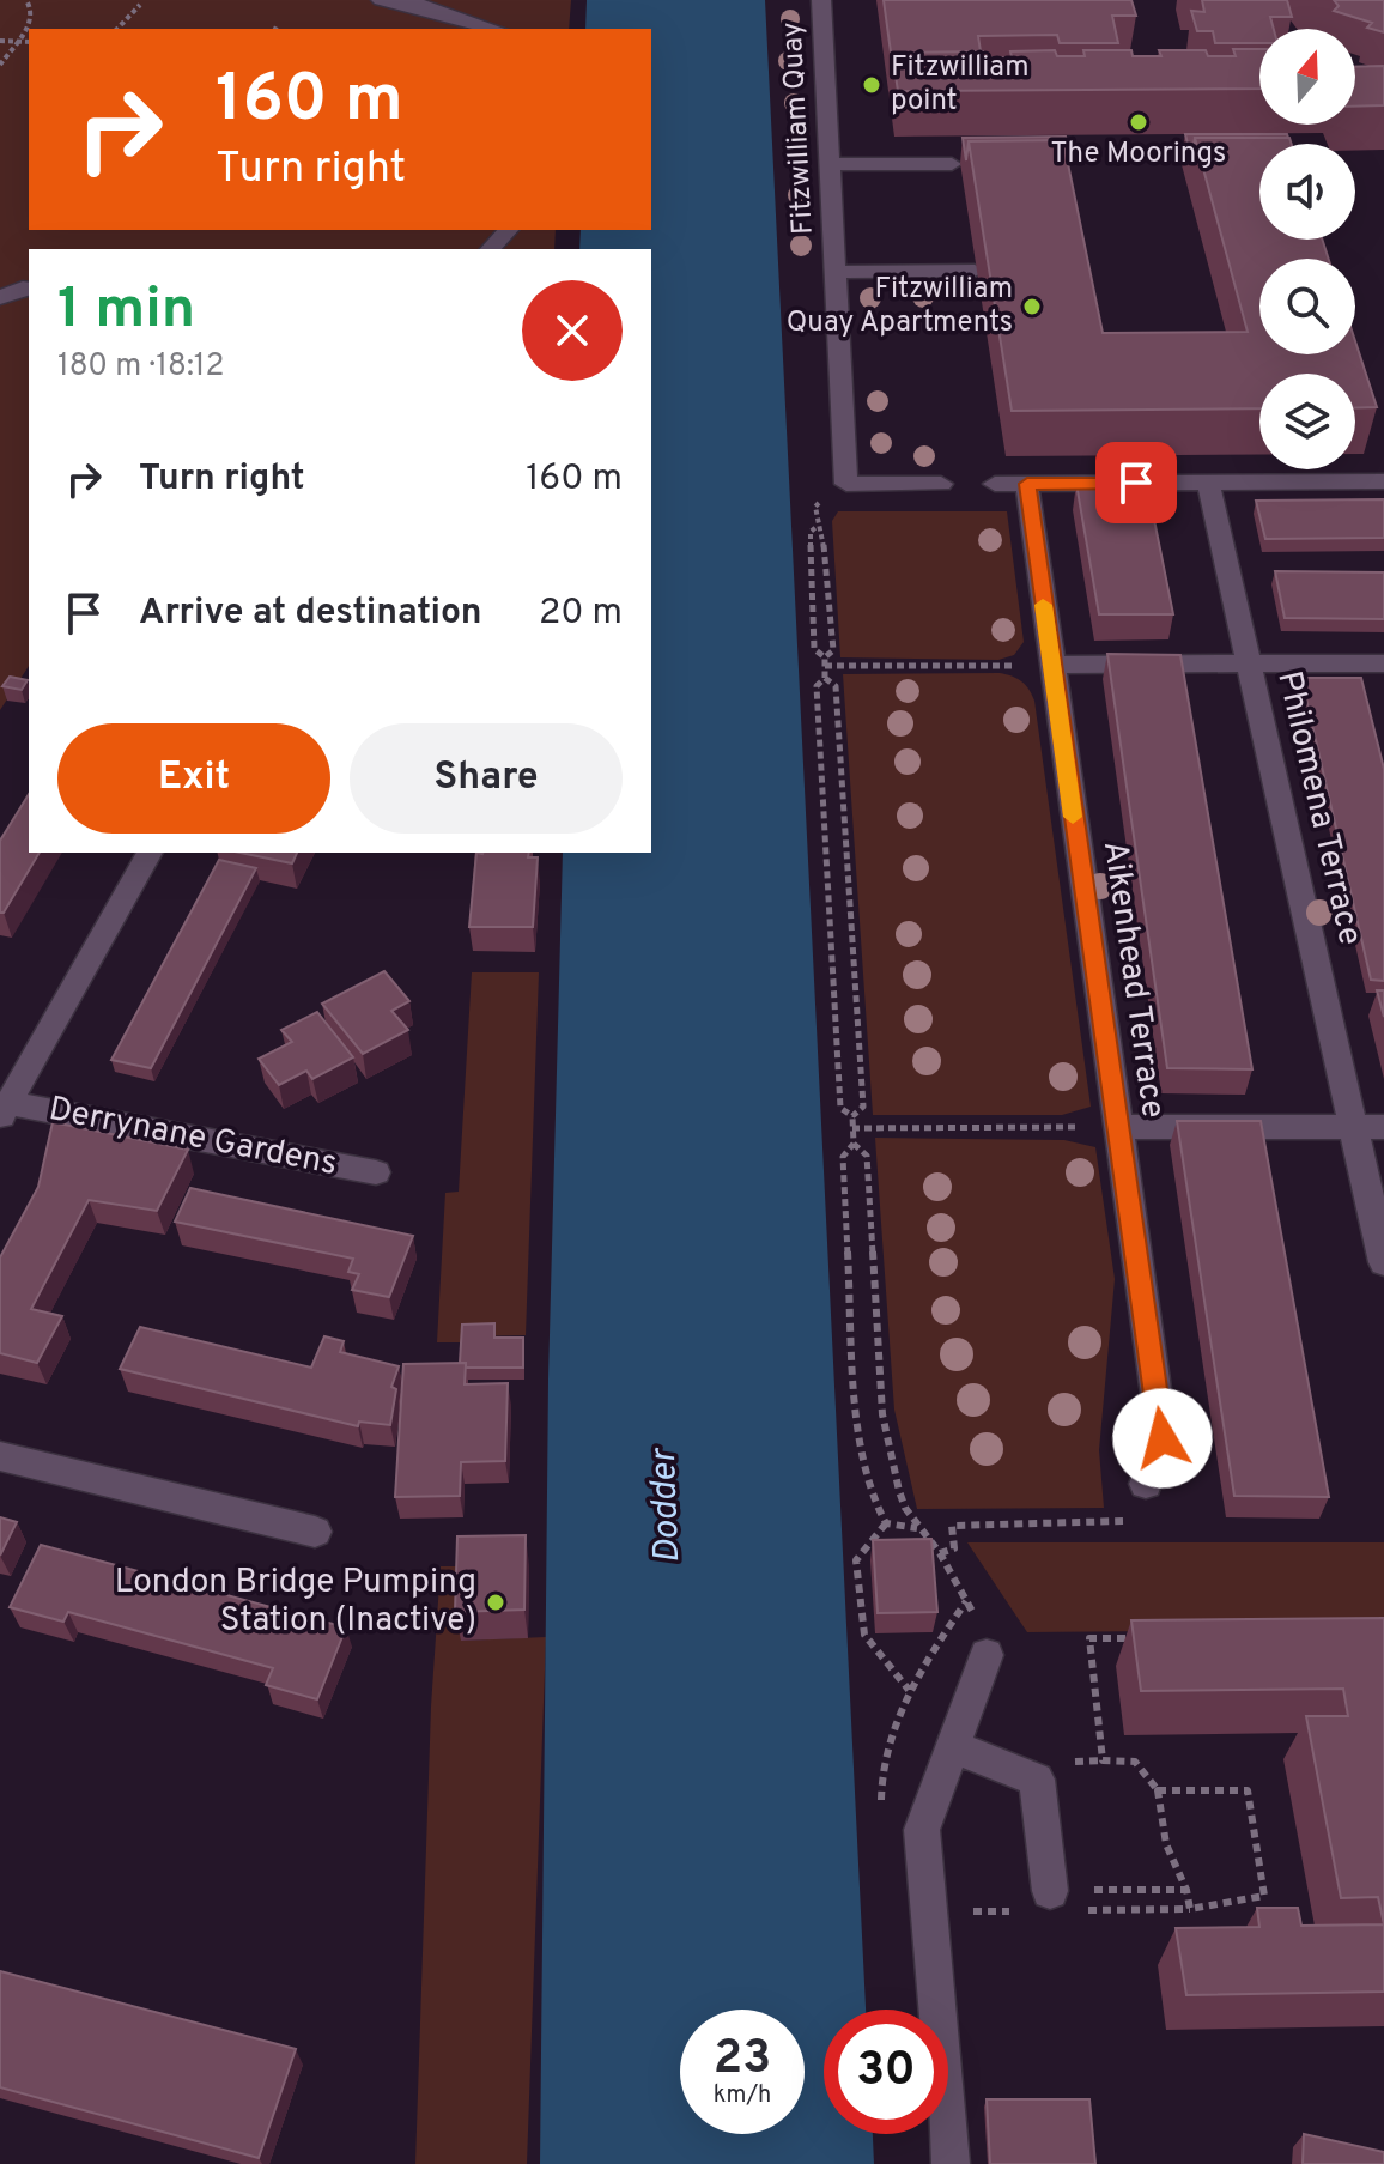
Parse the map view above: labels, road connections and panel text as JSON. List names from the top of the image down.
{
  "streets": {
    "street": [
      "Fitzwilliam Quay",
      "Philomena Terrace",
      "Aikenhead Terrace",
      "Derrynane Gardens"
    ]
  },
  "water": ["Dodder"],
  "places": [
    "Fitzwilliam point",
    "The Moorings",
    "Fitzwilliam Quay Apartments",
    "London Bridge Pumping Station (Inactive)"
  ],
  "north": "top",
  "page": {
    "turn": ["160 m", "Turn right"],
    "heading": ["1 min", "180 m · 18:12"],
    "list": [
      {
        "name": "Turn right",
        "value": "160 m"
      },
      {
        "name": "Arrive at destination",
        "value": "20 m"
      }
    ],
    "buttons": ["Exit", "Share"],
    "speed": "23 km/h",
    "limit": "30"
  }
}
